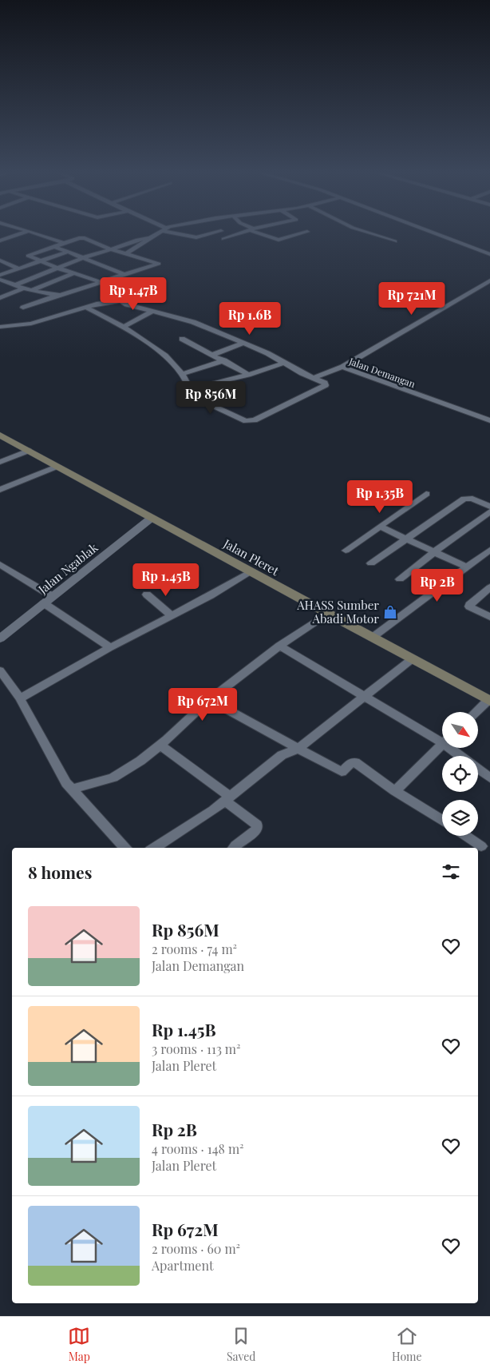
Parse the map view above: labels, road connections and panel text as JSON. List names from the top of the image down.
{
  "streets": {
    "main road": ["Jalan Pleret"],
    "street": ["Jalan Demangan", "Jalan Ngablak"]
  },
  "crossings": [
    ["Jalan Pleret", "Jalan Ngablak"]
  ],
  "places": {
    "shop": ["AHASS Sumber Abadi Motor"]
  },
  "north": "bottom right",
  "page": {
    "price": [
      "Rp 1.47B",
      "Rp 721M",
      "Rp 1.6B",
      "Rp 856M",
      "Rp 1.35B",
      "Rp 1.45B",
      "Rp 2B",
      "Rp 672M"
    ],
    "heading": "8 homes",
    "list": [
      {
        "name": "Rp 856M",
        "note": "2 rooms · 74 m² · Jalan Demangan"
      },
      {
        "name": "Rp 1.45B",
        "note": "3 rooms · 113 m² · Jalan Pleret"
      },
      {
        "name": "Rp 2B",
        "note": "4 rooms · 148 m² · Jalan Pleret"
      },
      {
        "name": "Rp 672M",
        "note": "2 rooms · 60 m² · Apartment"
      }
    ],
    "tabs": ["Map", "Saved", "Home"]
  }
}
